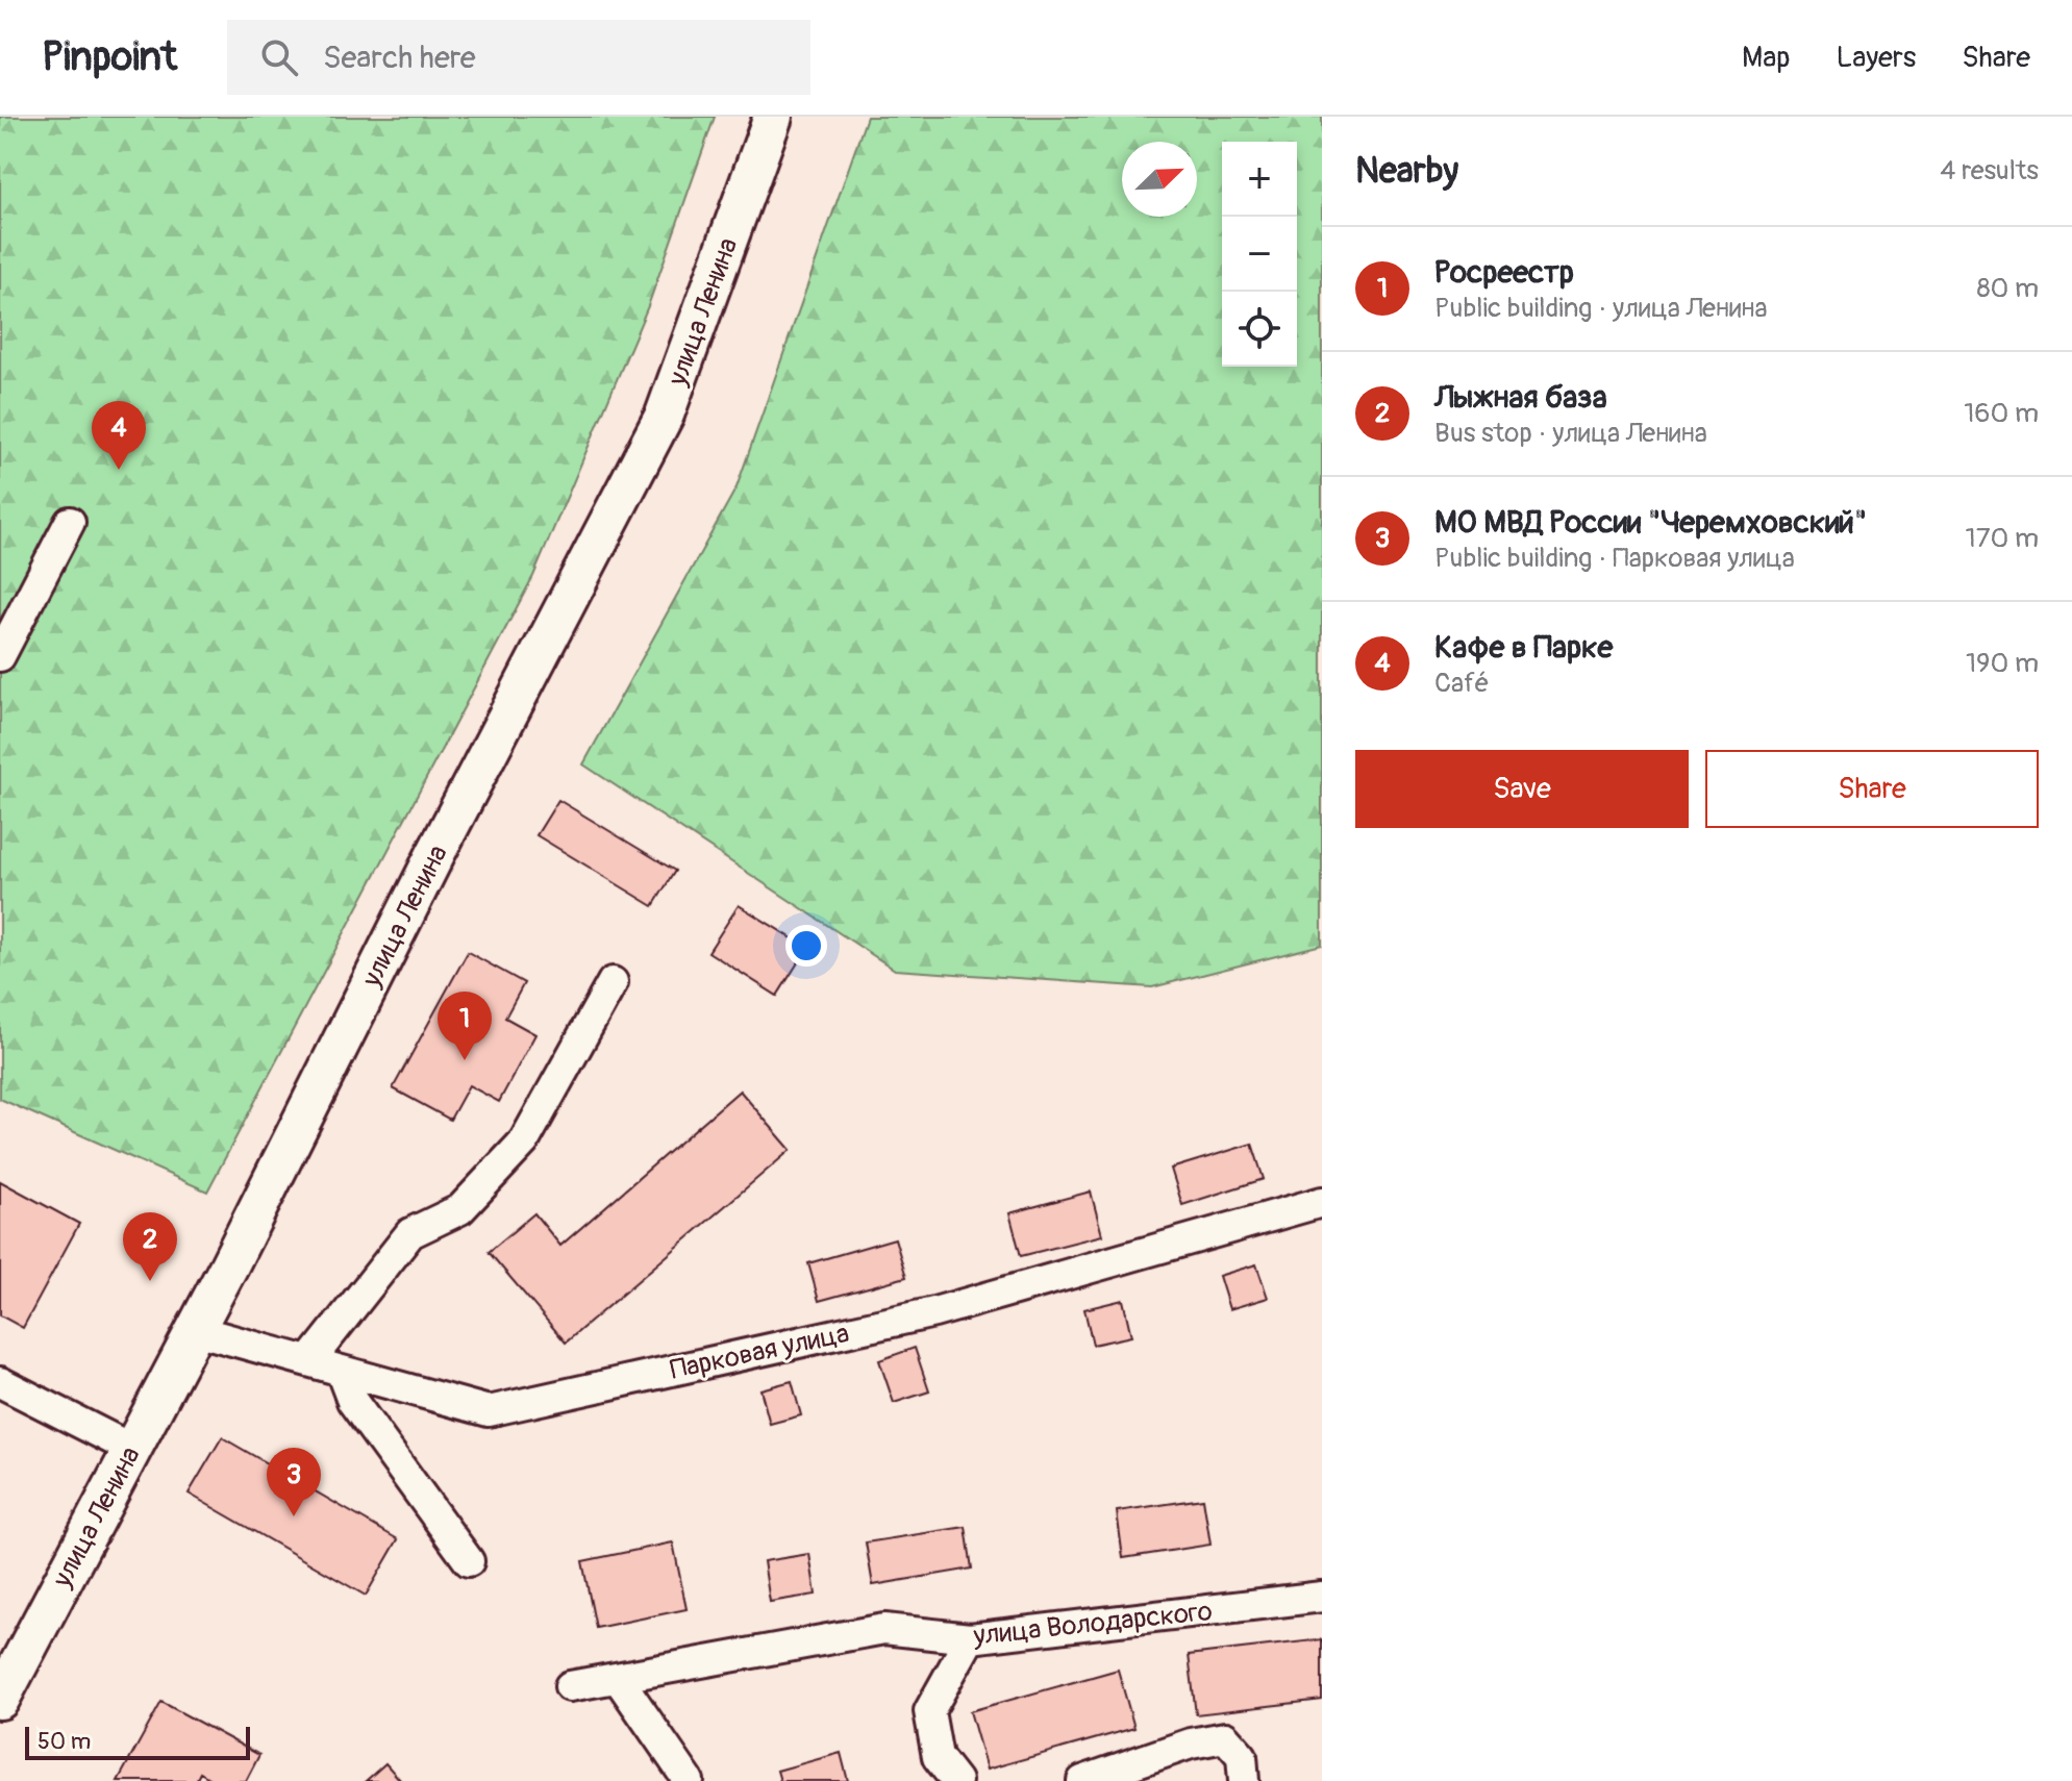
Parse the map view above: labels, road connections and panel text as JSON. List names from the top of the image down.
{
  "streets": {
    "main road": ["улица Ленина"],
    "street": ["Парковая улица", "улица Володарского"]
  },
  "crossings": [
    ["улица Ленина", "Парковая улица"]
  ],
  "scale_bar": "50 m",
  "north": "top right",
  "page": {
    "header": "Pinpoint",
    "search": "Search here",
    "nav": ["Map", "Layers", "Share"],
    "heading": ["Nearby", "4 results"],
    "map_buttons": ["+", "−"],
    "list": [
      {
        "mark": "1",
        "name": "Росреестр",
        "note": "Public building · улица Ленина",
        "value": "80 m"
      },
      {
        "mark": "2",
        "name": "Лыжная база",
        "note": "Bus stop · улица Ленина",
        "value": "160 m"
      },
      {
        "mark": "3",
        "name": "МО МВД России \"Черемховский\"",
        "note": "Public building · Парковая улица",
        "value": "170 m"
      },
      {
        "mark": "4",
        "name": "Кафе в Парке",
        "note": "Café",
        "value": "190 m"
      }
    ],
    "pins": [
      "4",
      "1",
      "2",
      "3"
    ],
    "buttons": ["Save", "Share"],
    "scale": "50 m"
  }
}
